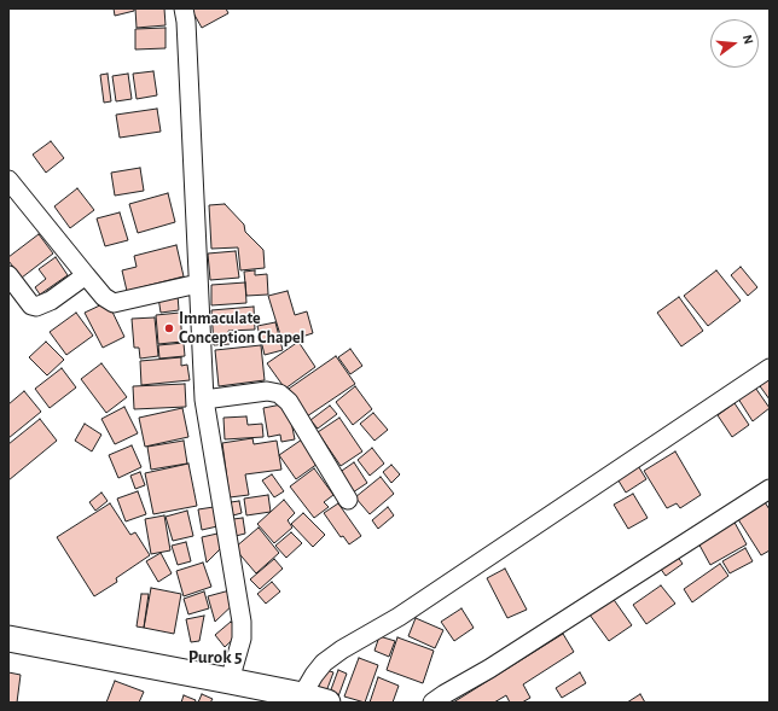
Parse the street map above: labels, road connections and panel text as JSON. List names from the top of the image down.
{
  "districts": ["Purok 5"],
  "places": ["Immaculate Conception Chapel"],
  "north": "right"
}
